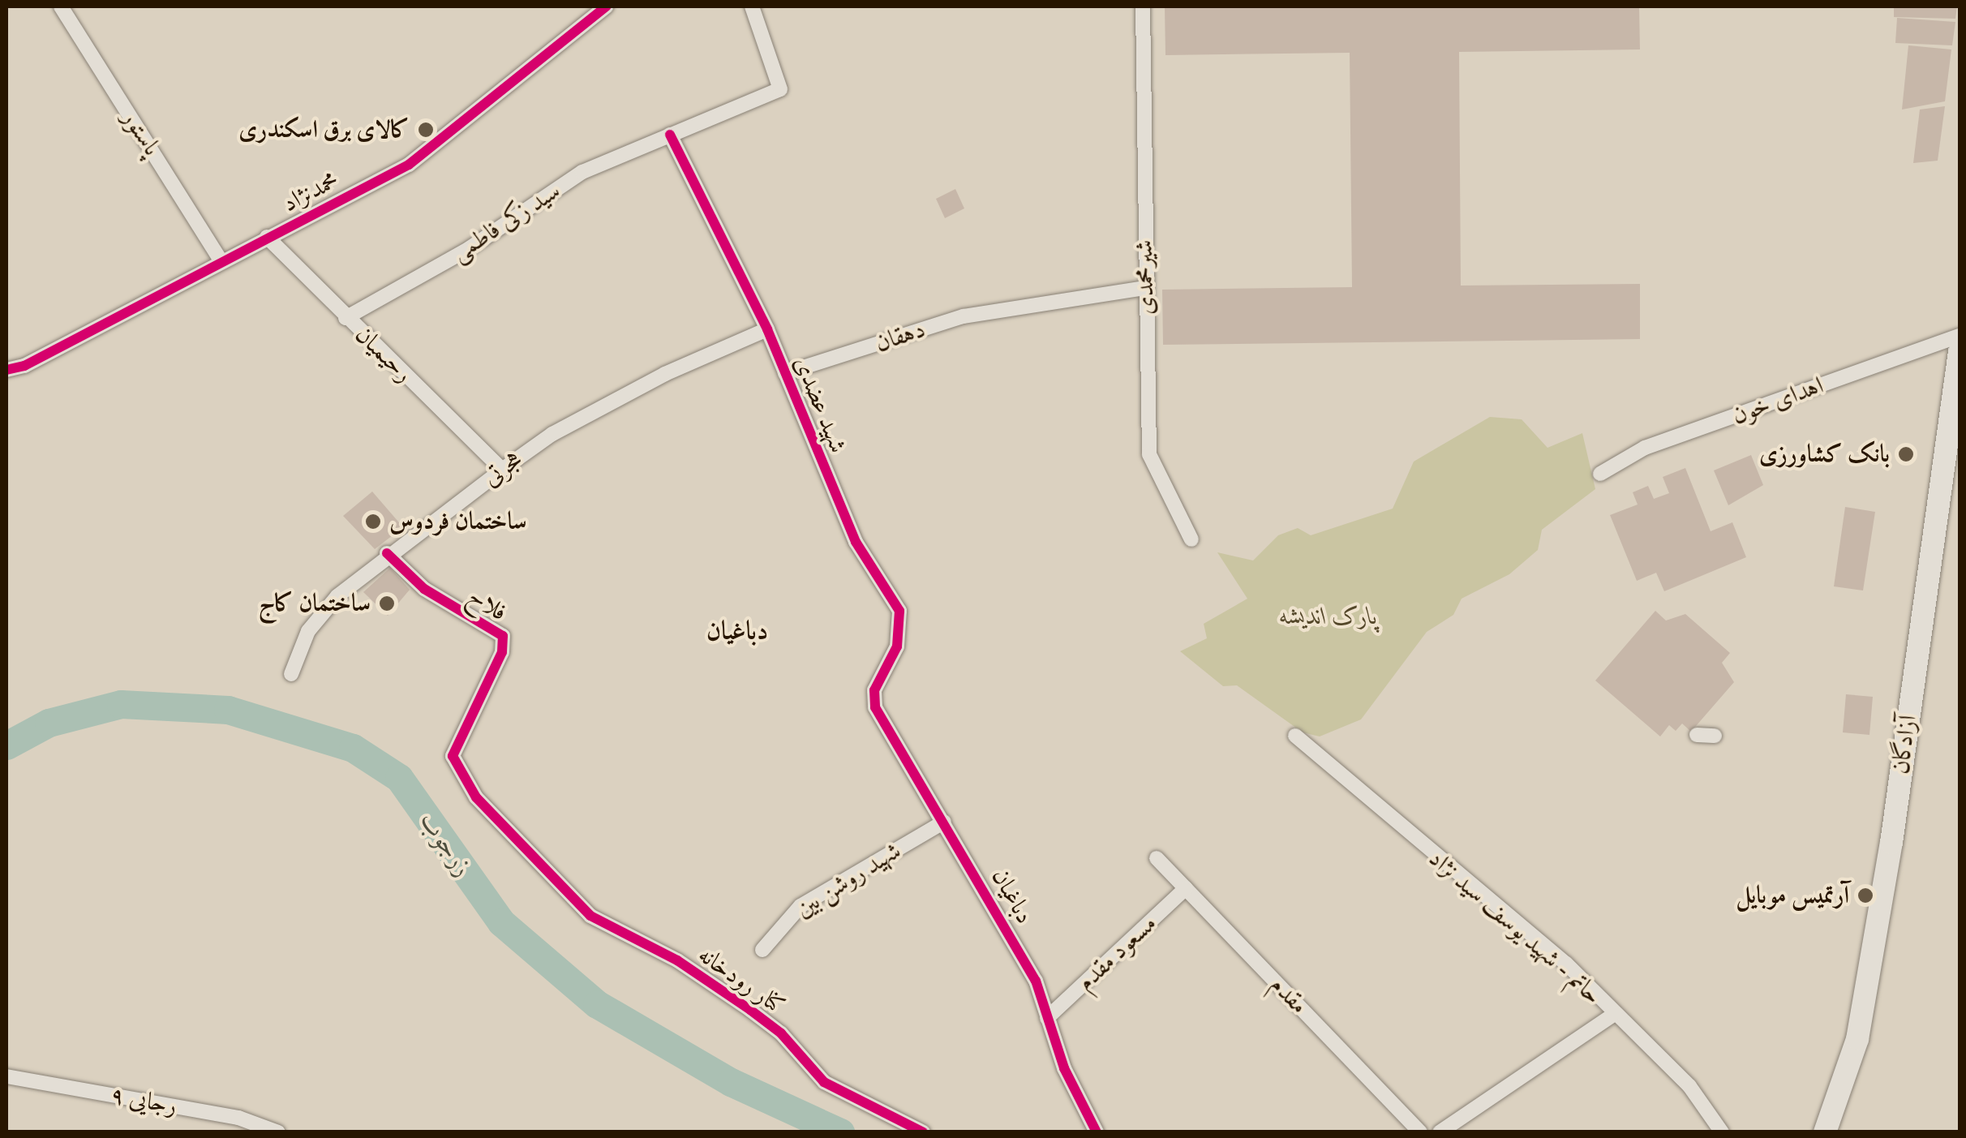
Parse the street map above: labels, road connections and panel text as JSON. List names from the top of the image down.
{
  "streets": {
    "main road": ["آزادگان"],
    "street": [
      "پاستور",
      "محمدنژاد",
      "سید زکی فاطمی",
      "شیرمحمدی",
      "دهقان",
      "رحیمیان",
      "اهدای خون",
      "شهید عضدی",
      "هجرتی",
      "فلاح",
      "شهید روشن بین",
      "دباغیان",
      "حاتم - شهید یوسف سید نژاد",
      "مسعود مقدم",
      "کنار رودخانه",
      "مقدم",
      "رجایی ۹"
    ]
  },
  "crossings": [
    ["پاستور", "محمدنژاد"],
    ["محمدنژاد", "رحیمیان"],
    ["سید زکی فاطمی", "رحیمیان"],
    ["سید زکی فاطمی", "شهید عضدی"],
    ["شیرمحمدی", "دهقان"],
    ["دهقان", "شهید عضدی"],
    ["رحیمیان", "هجرتی"],
    ["شهید عضدی", "هجرتی"],
    ["شهید عضدی", "دباغیان"],
    ["هجرتی", "فلاح"],
    ["فلاح", "کنار رودخانه"],
    ["شهید روشن بین", "دباغیان"],
    ["دباغیان", "مسعود مقدم"],
    ["مسعود مقدم", "مقدم"]
  ],
  "districts": ["دباغیان"],
  "water": ["زرجوب"],
  "parks": ["پارک اندیشه"],
  "places": [
    "کالای برق اسکندری",
    "بانک کشاورزی",
    "ساختمان فردوس",
    "ساختمان کاج",
    "آرتمیس موبایل"
  ]
}
